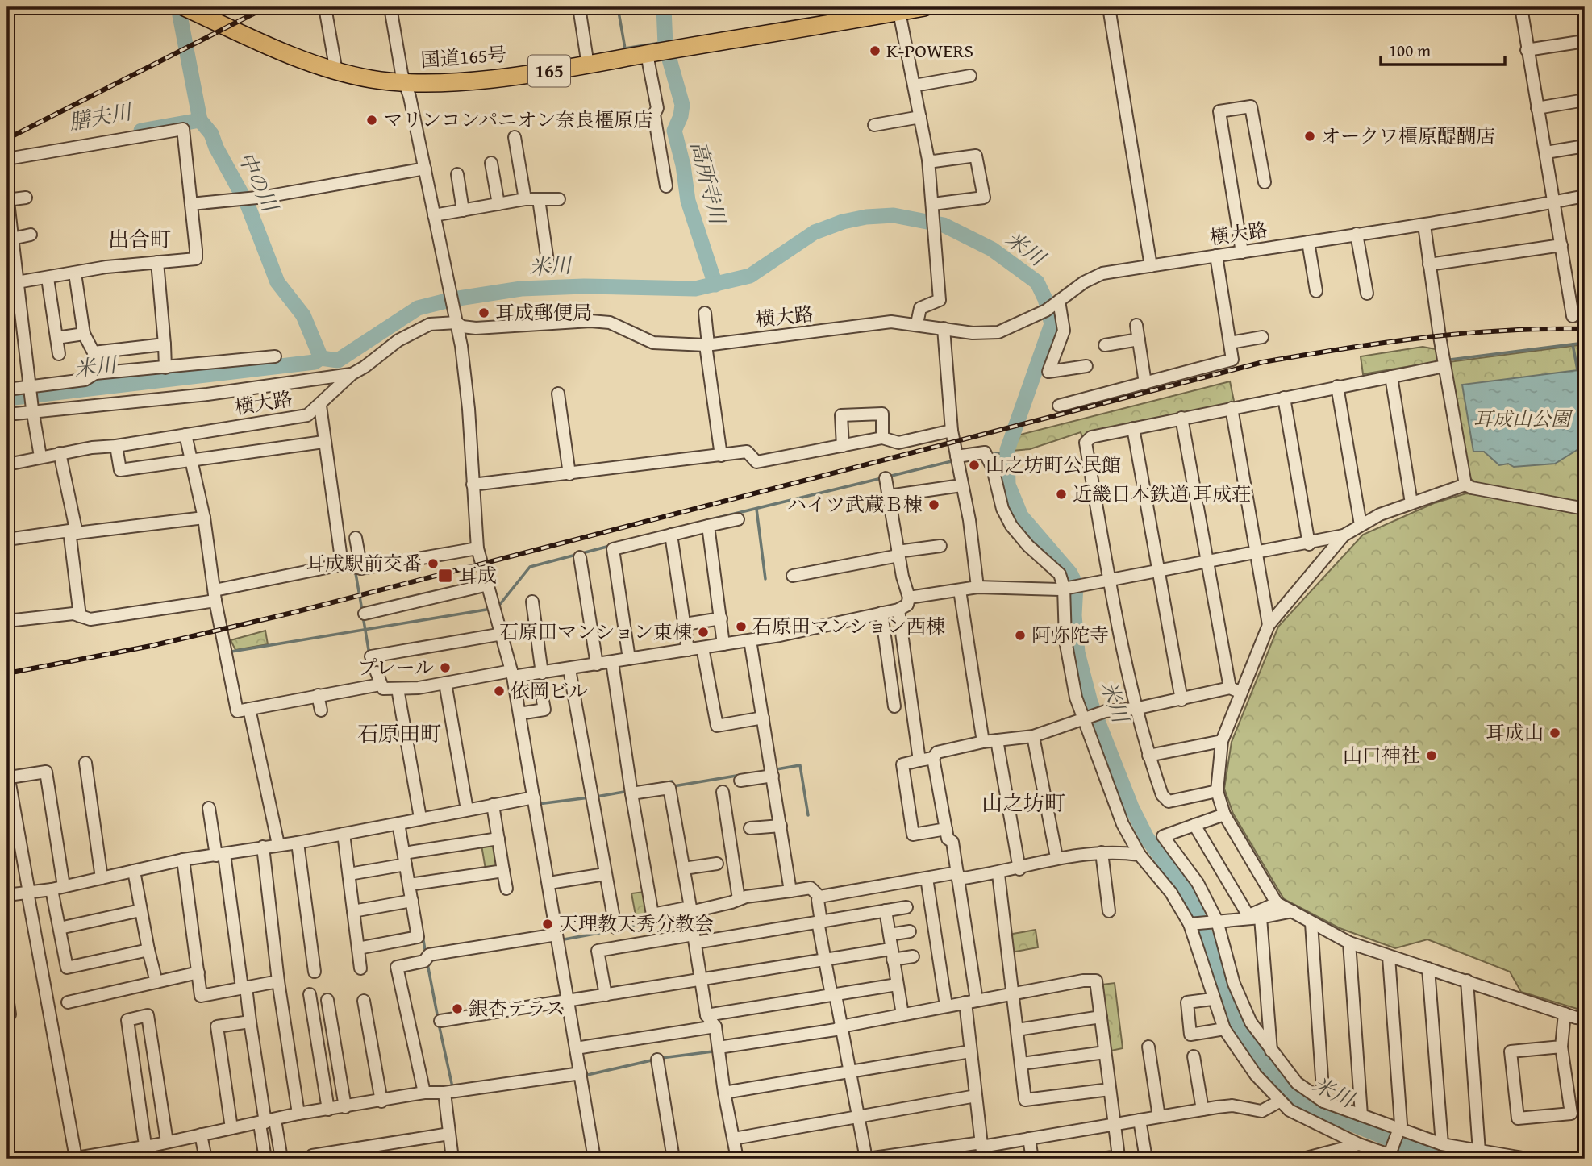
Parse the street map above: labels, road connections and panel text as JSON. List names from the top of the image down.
{
  "streets": {
    "highway": ["国道165号", "165"],
    "street": ["横大路"]
  },
  "districts": ["出合町", "石原田町", "山之坊町"],
  "water": [
    "膳夫川",
    "中の川",
    "高所寺川",
    "米川"
  ],
  "parks": ["耳成山公園"],
  "places": {
    "other": [
      "K-POWERS",
      "マリンコンパニオン奈良橿原店",
      "オークワ橿原醍醐店",
      "耳成郵便局",
      "山之坊町公民館",
      "近畿日本鉄道 耳成荘",
      "ハイツ武蔵Ｂ棟",
      "耳成駅前交番",
      "石原田マンション西棟",
      "石原田マンション東棟",
      "阿弥陀寺",
      "プレール",
      "依岡ビル",
      "耳成山",
      "山口神社",
      "天理教天秀分教会",
      "銀杏テラス"
    ],
    "transit": ["耳成"]
  },
  "scale_bar": "100 m"
}
